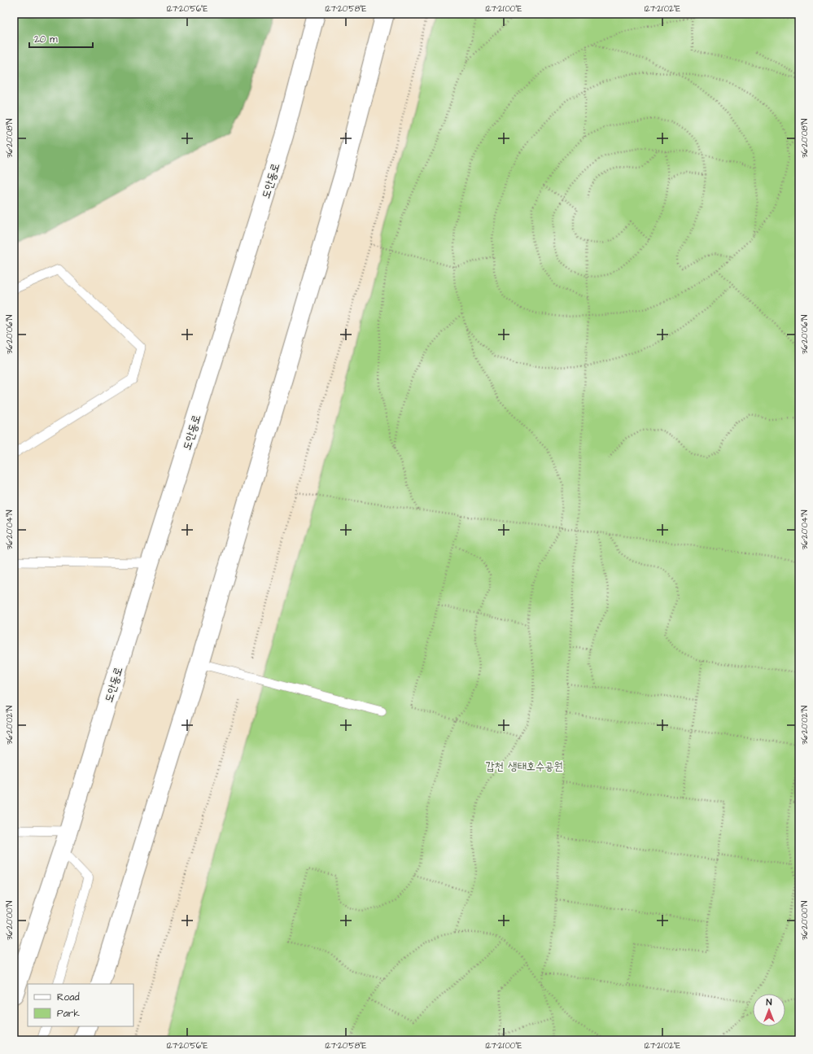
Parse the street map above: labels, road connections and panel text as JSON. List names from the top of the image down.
{
  "streets": {
    "main road": ["도안동로"]
  },
  "parks": ["갑천 생태호수공원"],
  "legend": ["Road", "Park"],
  "scale_bar": "20 m",
  "north": "top",
  "coordinates": [
    "127°20'56\"E",
    "127°20'58\"E",
    "127°21'00\"E",
    "127°21'02\"E",
    "36°20'08\"N",
    "36°20'06\"N",
    "36°20'04\"N",
    "36°20'02\"N",
    "36°20'00\"N"
  ]
}
